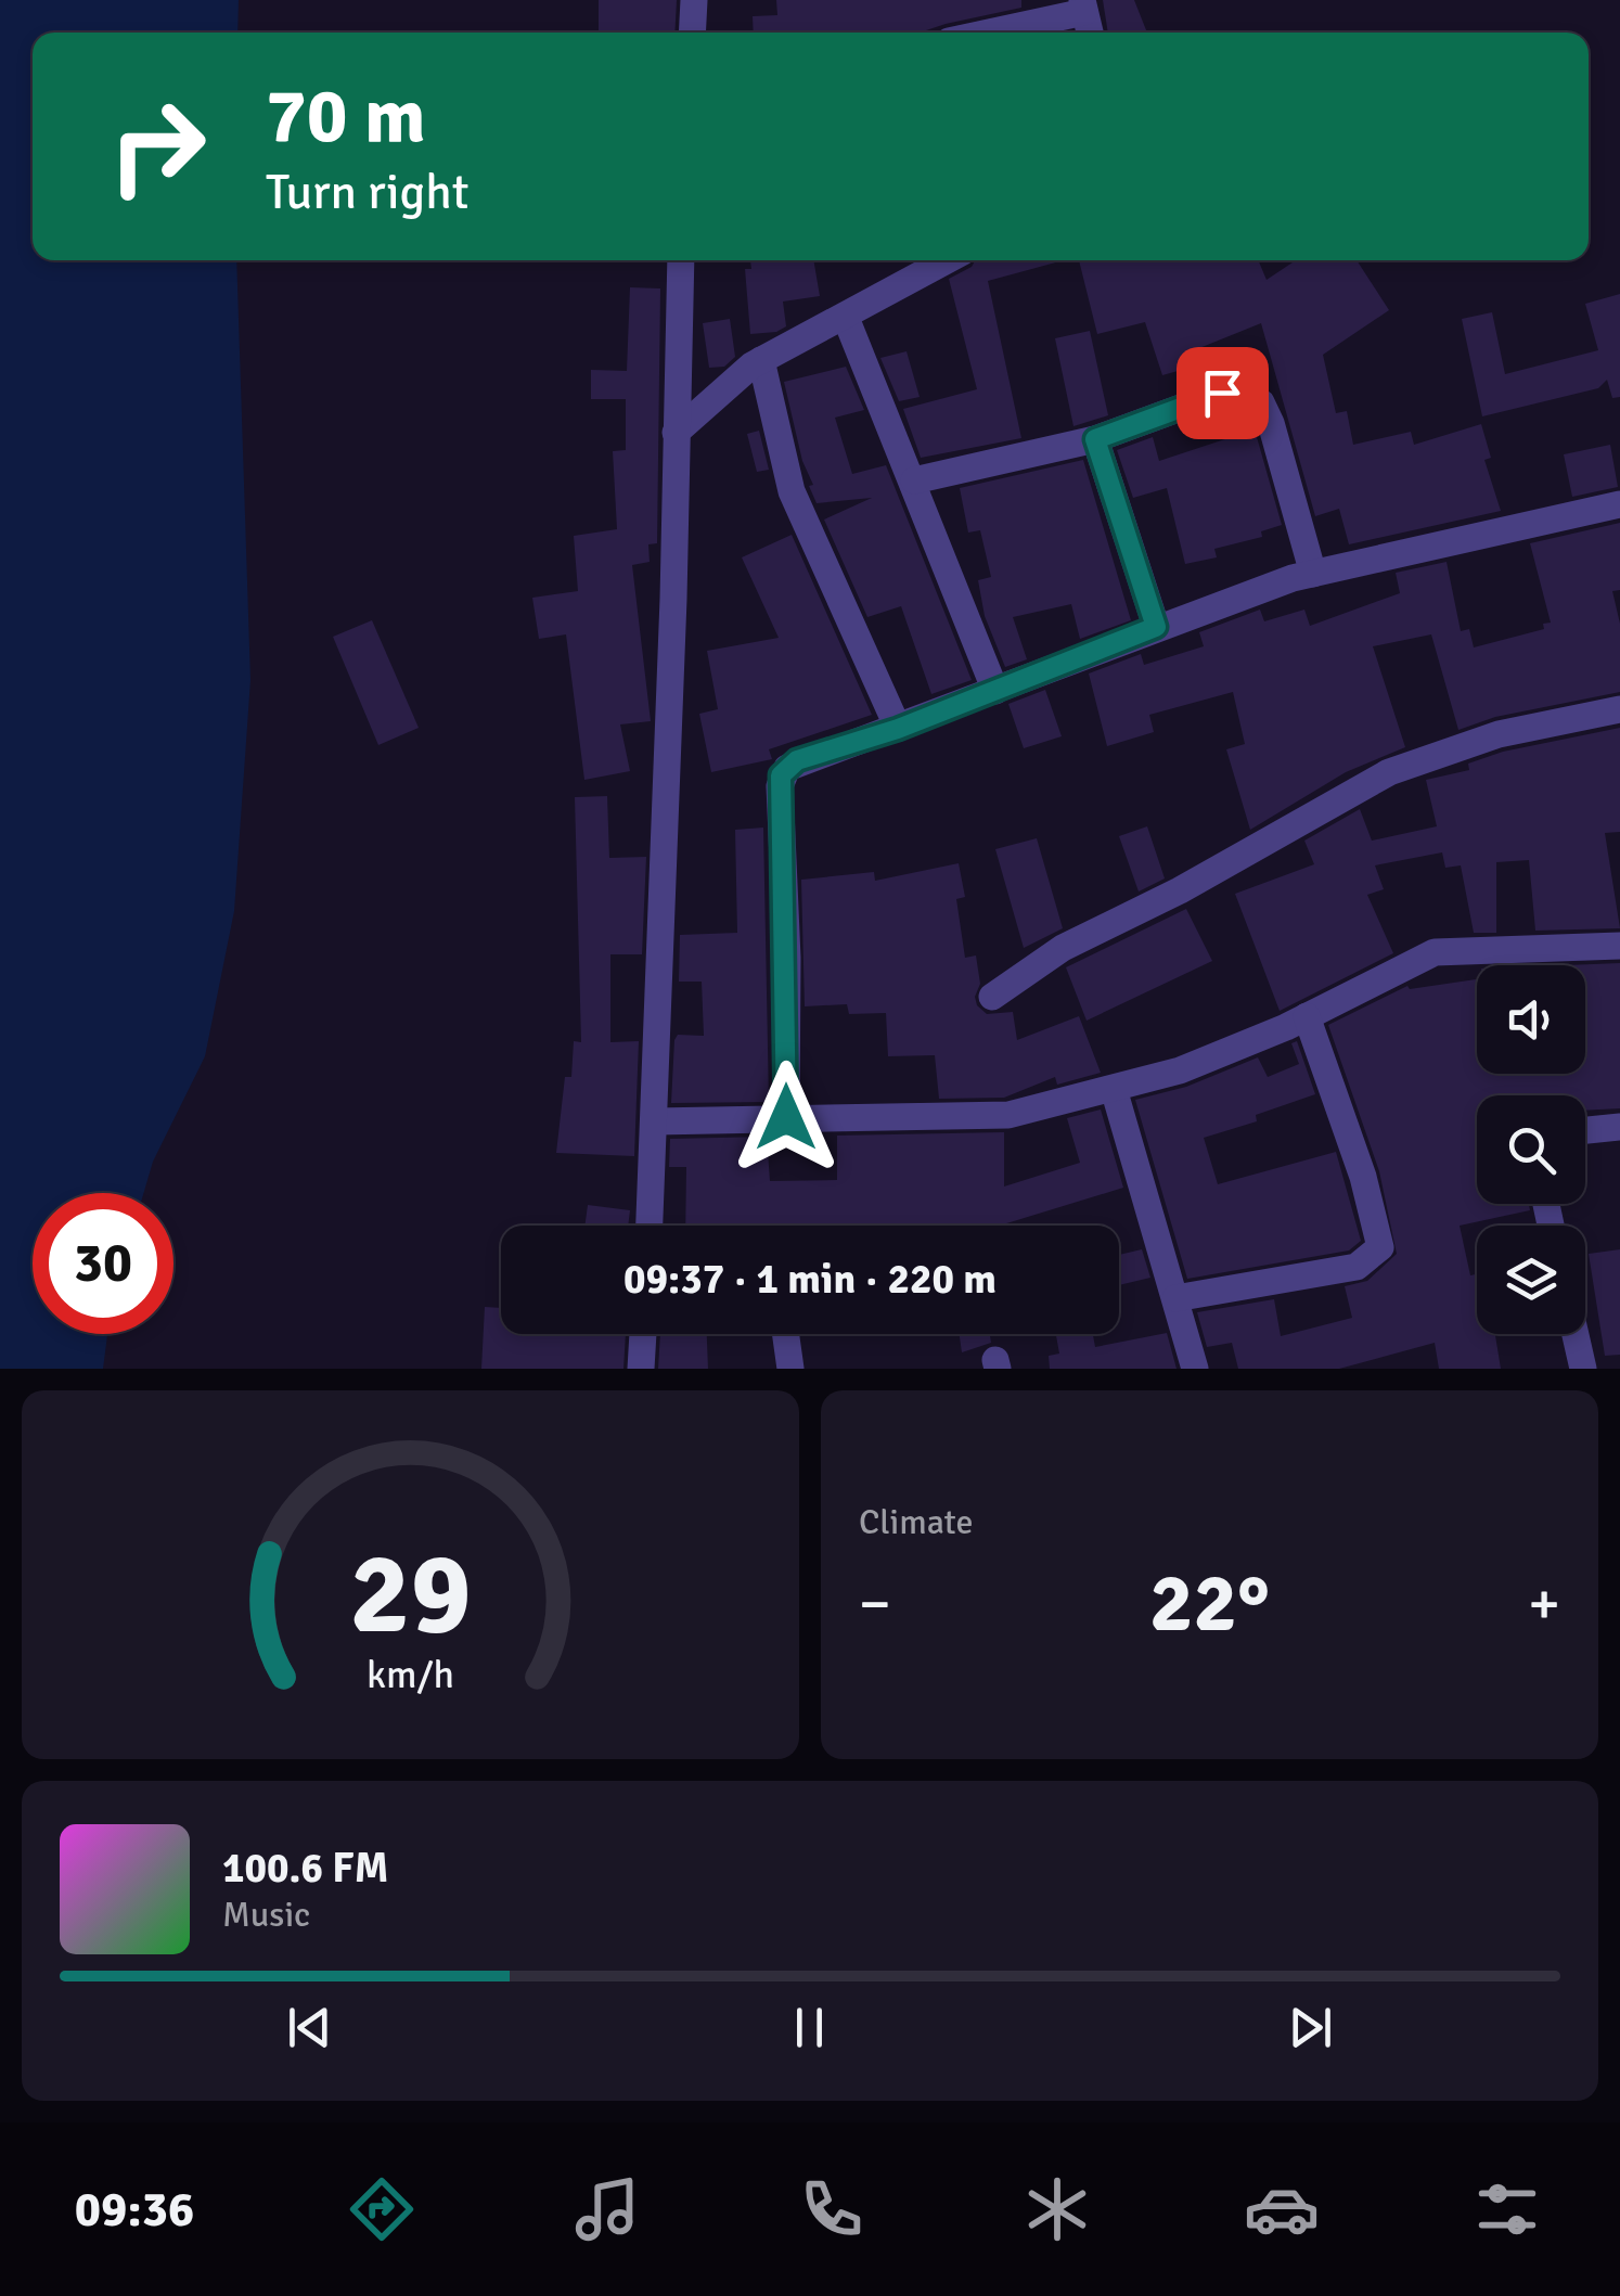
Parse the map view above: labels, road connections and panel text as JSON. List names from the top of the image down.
{
  "page": {
    "turn": ["70 m", "Turn right"],
    "limit": "30",
    "trip": "09:37 · 1 min · 220 m",
    "tile": "Climate",
    "heat": ["−", "22°", "+"],
    "song": ["100.6 FM", "Music"],
    "tabs": "09:36",
    "gauge": ["29", "km/h"]
  }
}
